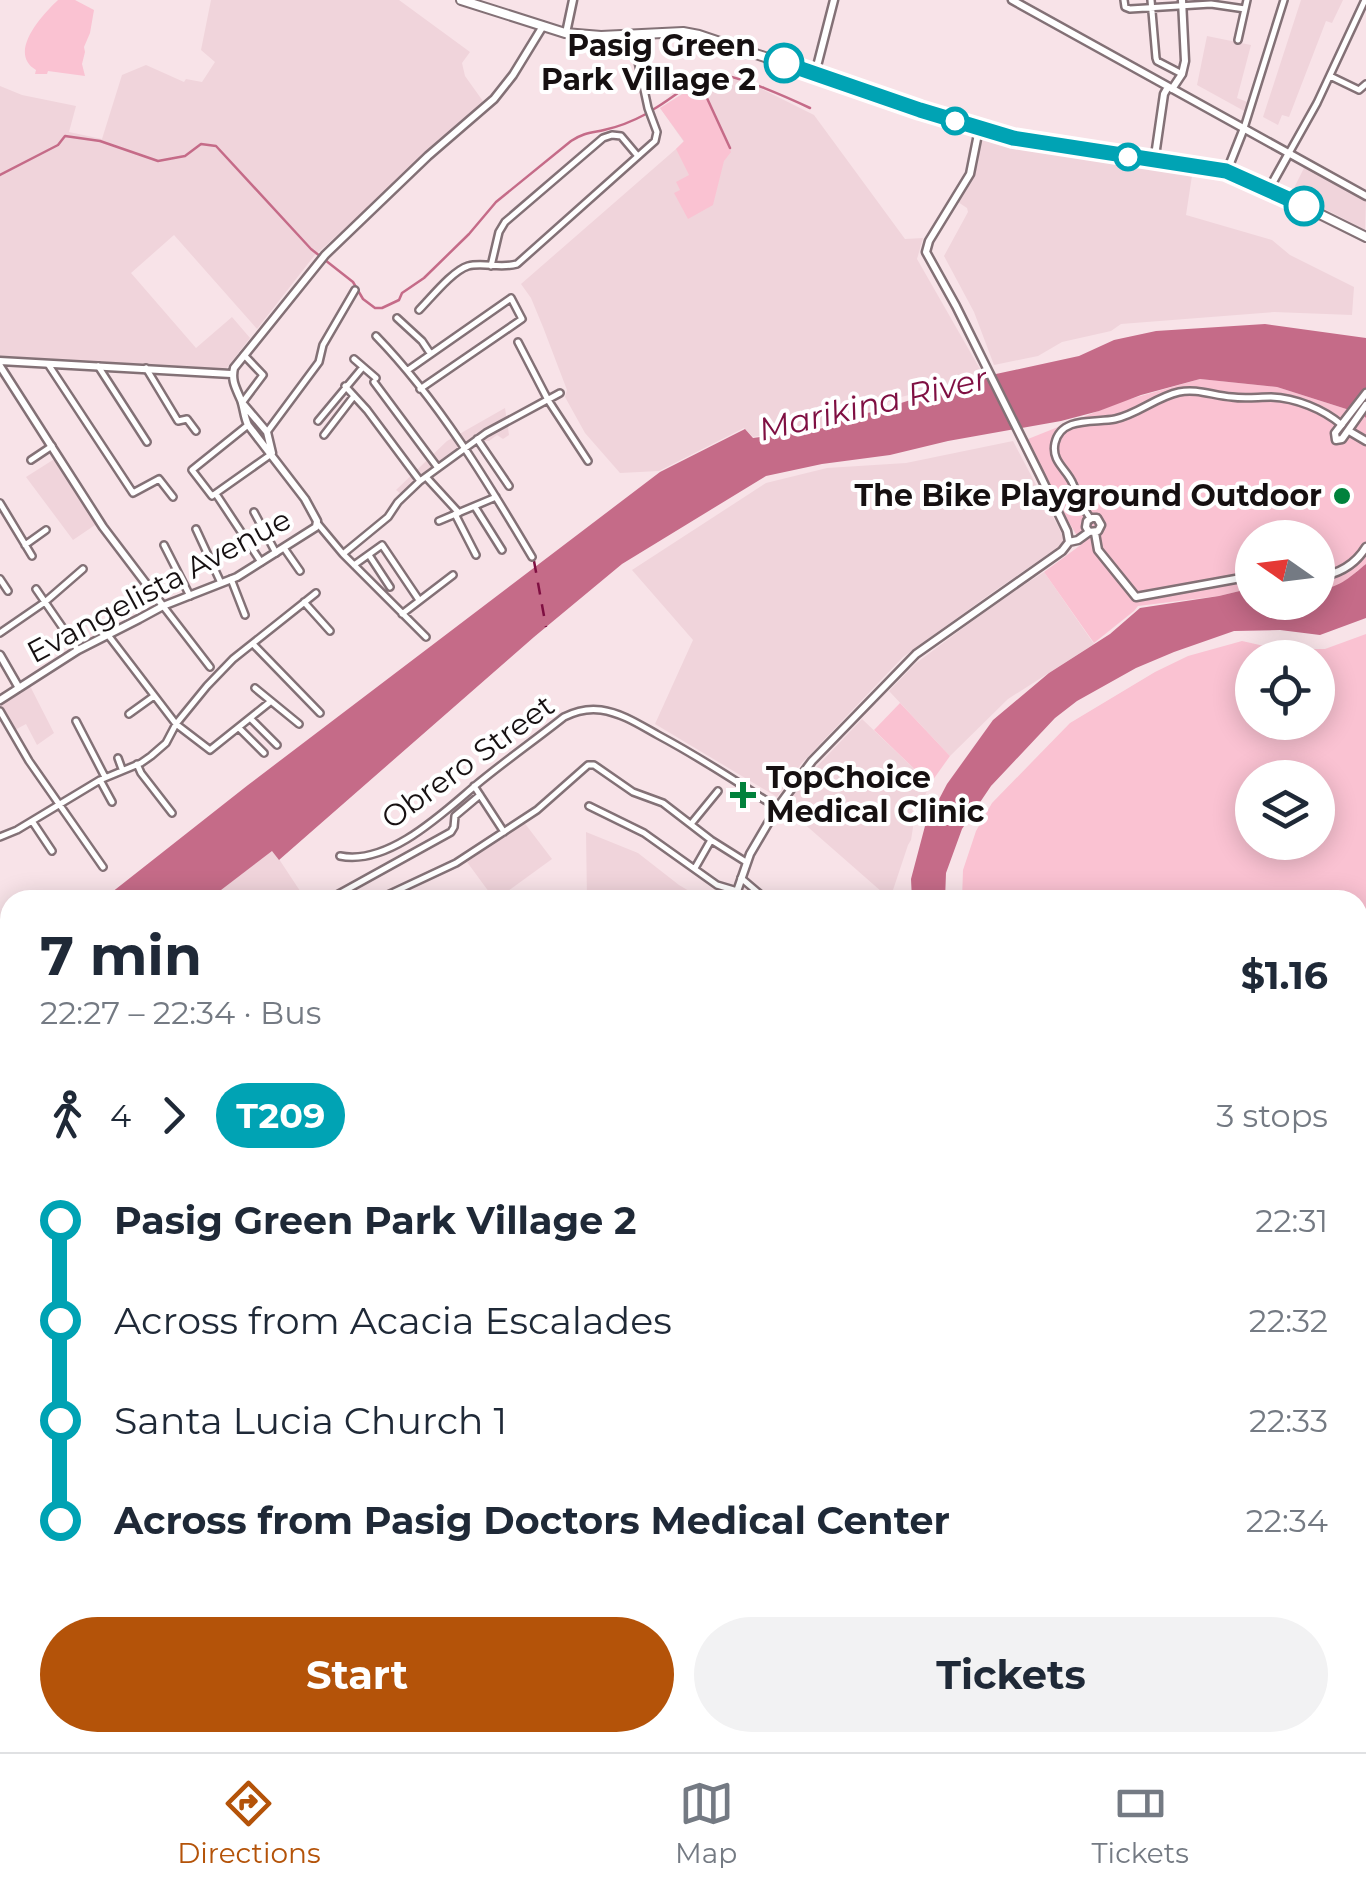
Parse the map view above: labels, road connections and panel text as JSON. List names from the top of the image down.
{
  "streets": {
    "street": ["Evangelista Avenue", "Obrero Street"]
  },
  "water": ["Marikina River"],
  "places": {
    "other": ["Pasig Green Park Village 2", "The Bike Playground Outdoor"],
    "health": ["TopChoice Medical Clinic"]
  },
  "lines": ["bus line T209"],
  "north": "left",
  "page": {
    "heading": ["7 min", "22:27 – 22:34 · Bus", "$1.16"],
    "legs": ["4", "T209", "3 stops"],
    "list": [
      {
        "name": "Pasig Green Park Village 2",
        "value": "22:31"
      },
      {
        "name": "Across from Acacia Escalades",
        "value": "22:32"
      },
      {
        "name": "Santa Lucia Church 1",
        "value": "22:33"
      },
      {
        "name": "Across from Pasig Doctors Medical Center",
        "value": "22:34"
      }
    ],
    "buttons": ["Start", "Tickets"],
    "tabs": ["Directions", "Map", "Tickets"]
  }
}
